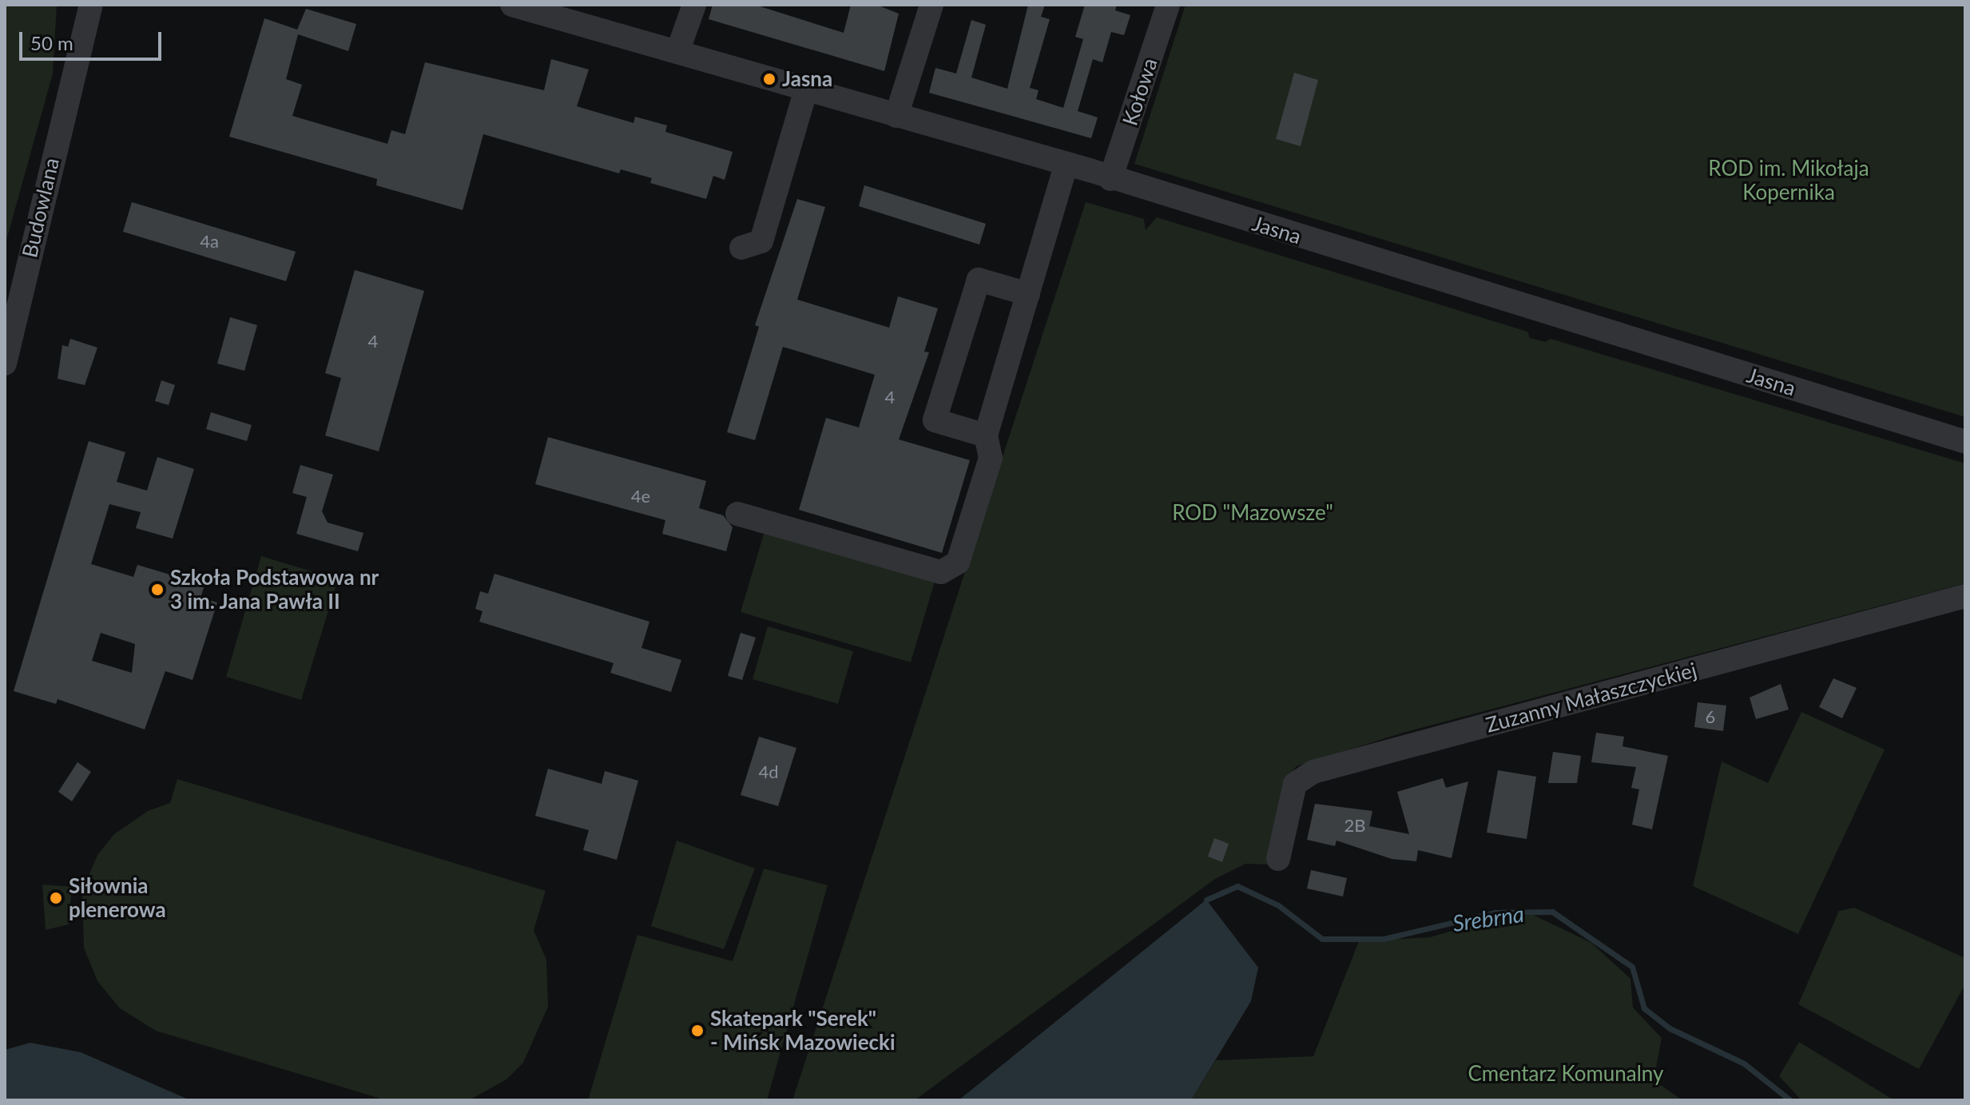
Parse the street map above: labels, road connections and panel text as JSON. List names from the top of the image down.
{
  "streets": {
    "street": [
      "Kołowa",
      "Budowlana",
      "Jasna",
      "Zuzanny Małaszczyckiej"
    ]
  },
  "crossings": [
    ["Kołowa", "Jasna"]
  ],
  "water": ["Srebrna"],
  "parks": ["ROD im. Mikołaja Kopernika", "ROD \"Mazowsze\"", "Cmentarz Komunalny"],
  "places": [
    "Jasna",
    "Szkoła Podstawowa nr 3 im. Jana Pawła II",
    "Siłownia plenerowa",
    "Skatepark \"Serek\" - Mińsk Mazowiecki"
  ],
  "house_numbers": [
    "4a",
    "4",
    "4",
    "4e",
    "6",
    "4d",
    "2B"
  ],
  "scale_bar": "50 m"
}
